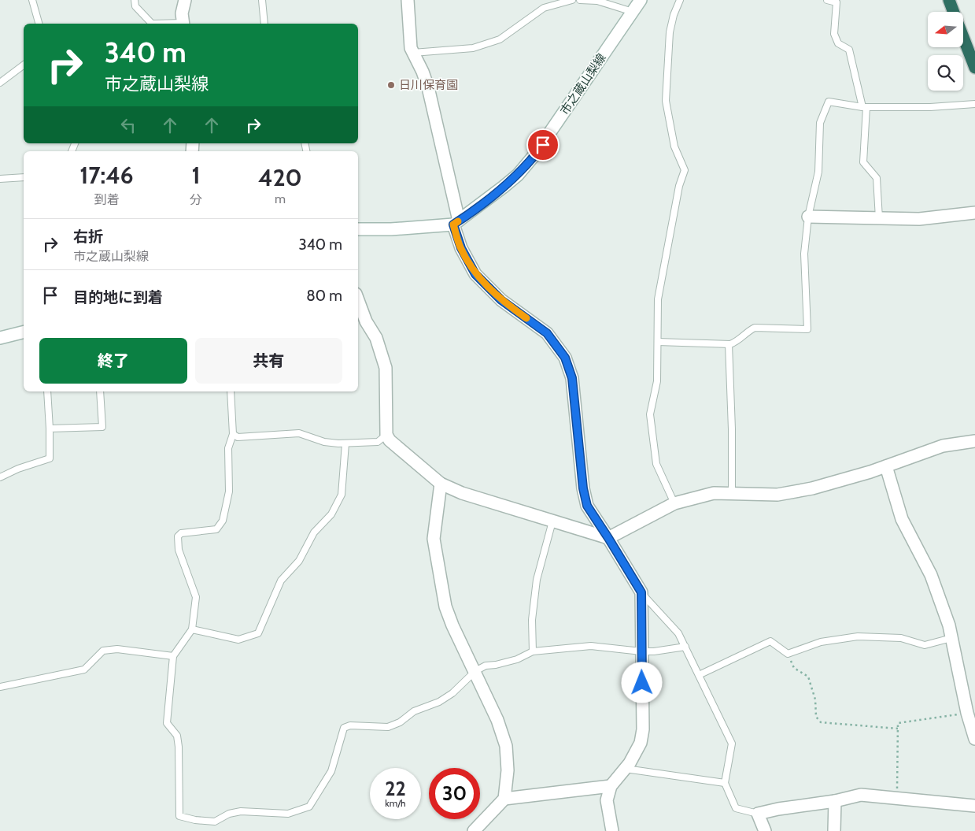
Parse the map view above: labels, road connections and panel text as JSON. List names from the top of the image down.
{
  "streets": {
    "street": ["市之蔵山梨線"]
  },
  "places": ["日川保育園"],
  "north": "left",
  "page": {
    "turn": ["340 m", "市之蔵山梨線"],
    "eta": [
      "17:46",
      "到着",
      "1",
      "分",
      "420",
      "m"
    ],
    "list": [
      {
        "name": "右折",
        "note": "市之蔵山梨線",
        "value": "340 m"
      },
      {
        "name": "目的地に到着",
        "value": "80 m"
      }
    ],
    "buttons": ["終了", "共有"],
    "speed": "22 km/h",
    "limit": "30"
  }
}
